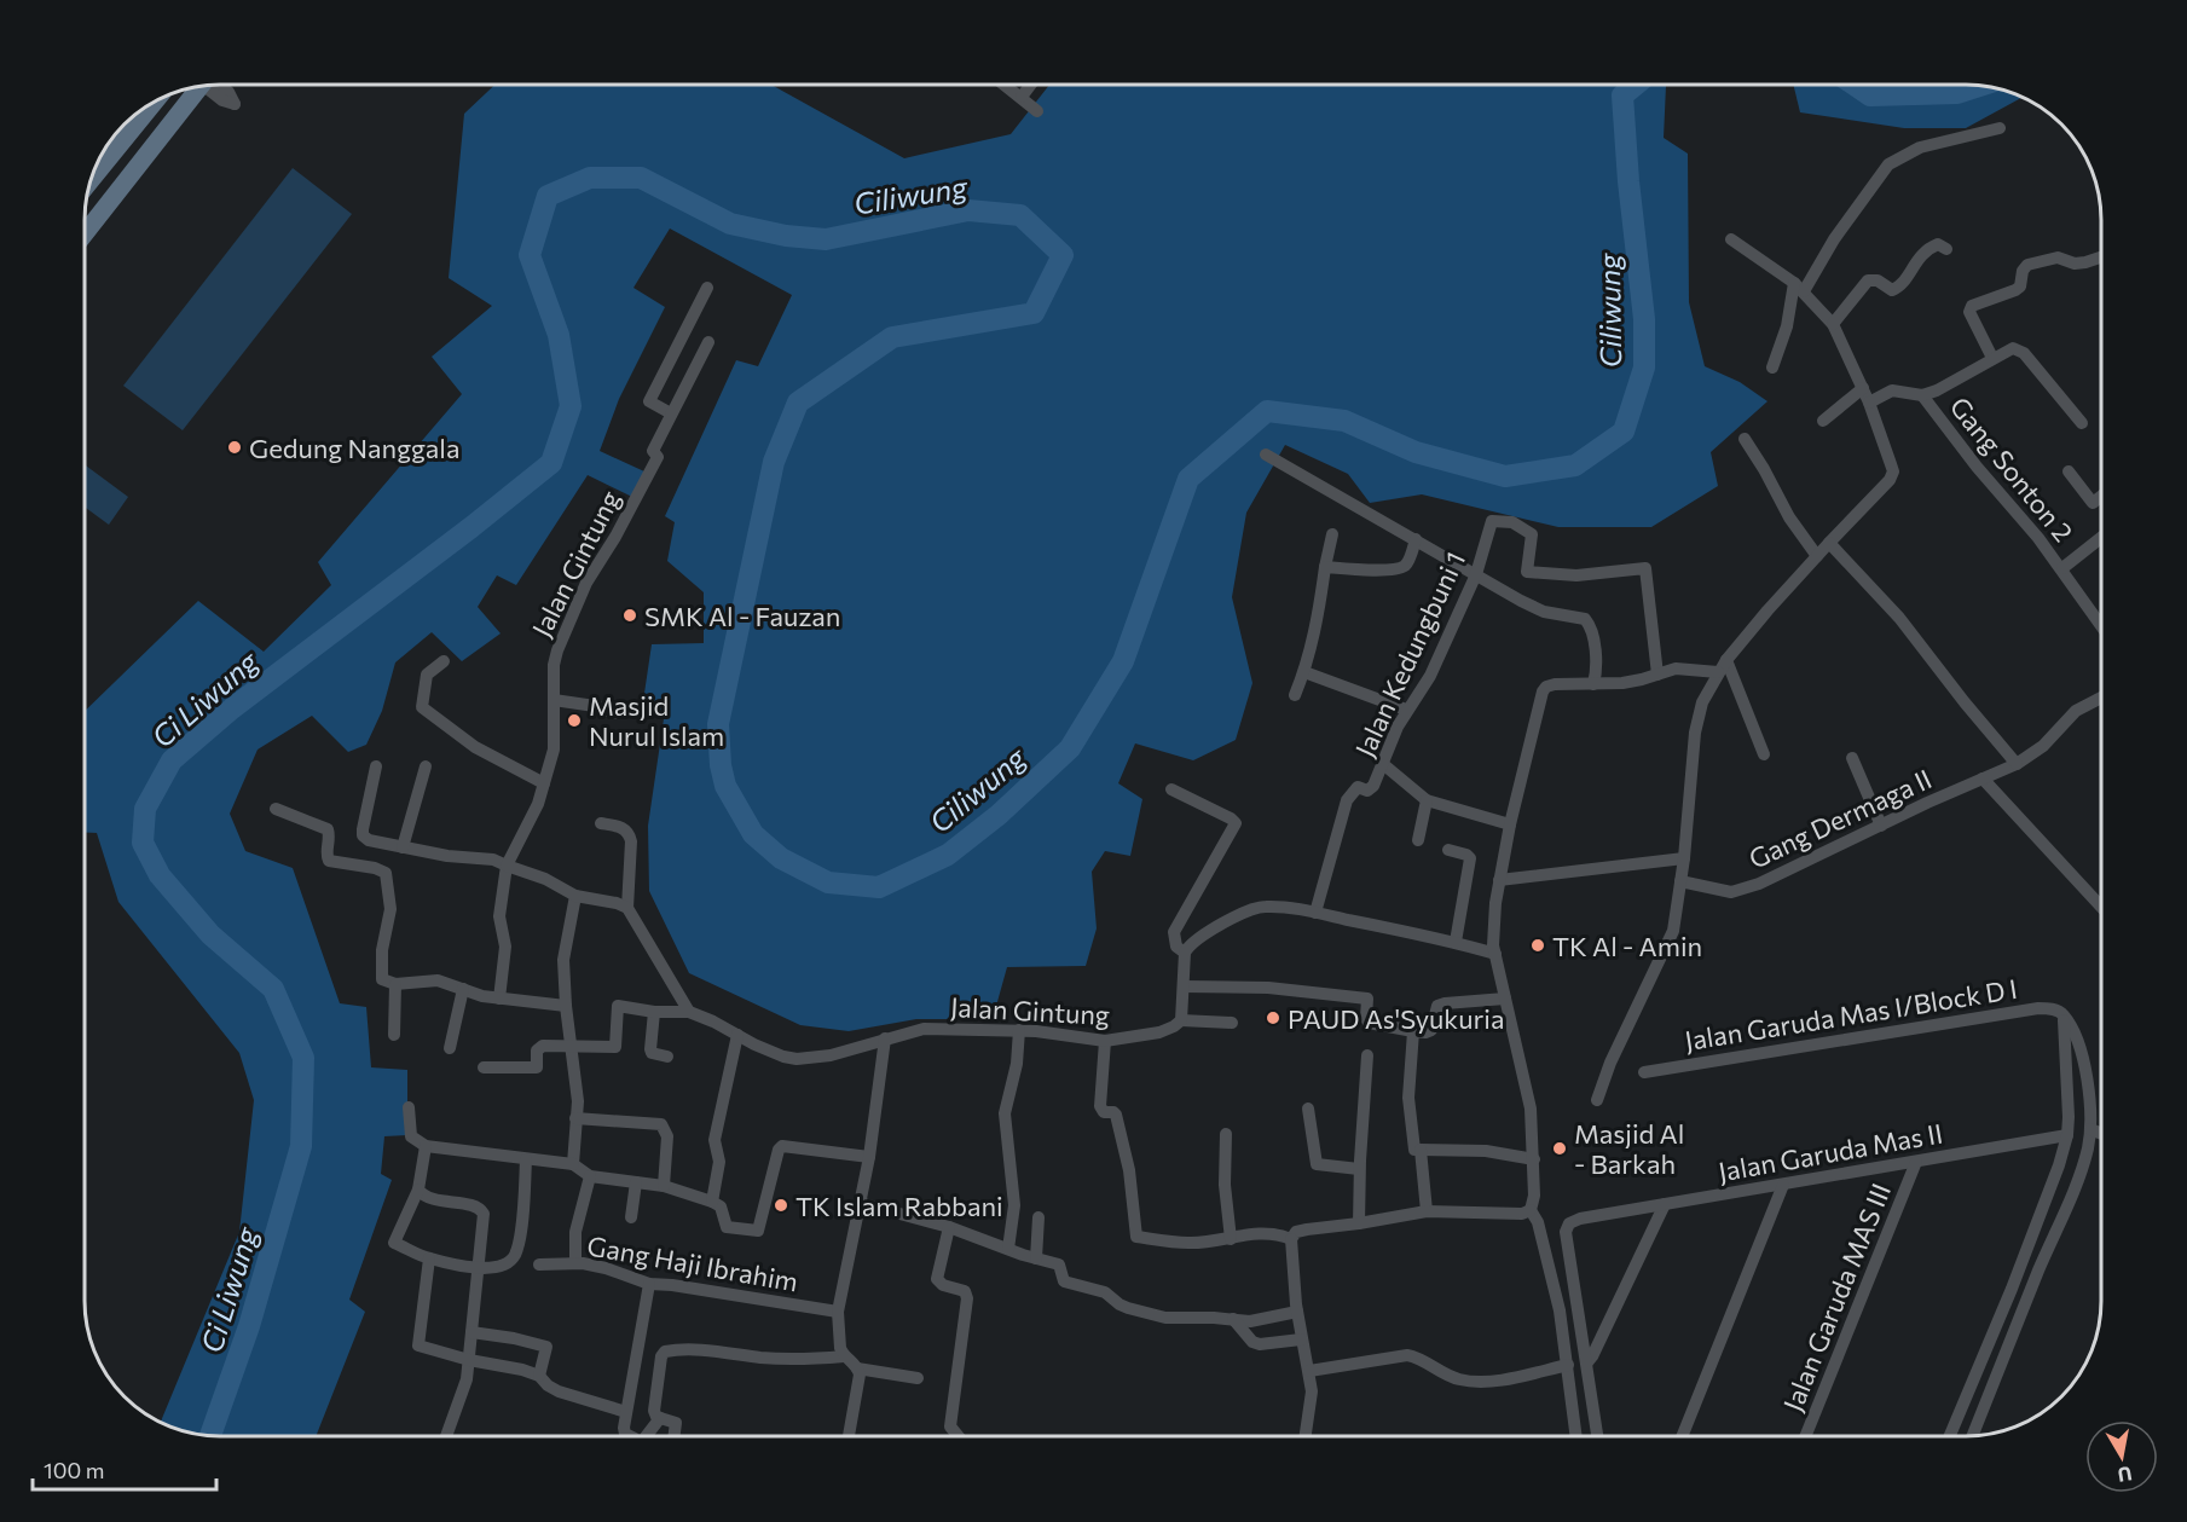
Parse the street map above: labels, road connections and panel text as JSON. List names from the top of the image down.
{
  "streets": {
    "street": [
      "Gang Sonton 2",
      "Jalan Gintung",
      "Jalan Kedungbuni 1",
      "Gang Dermaga II",
      "Jalan Garuda Mas I/Block D I",
      "Jalan Garuda Mas II",
      "Gang Haji Ibrahim",
      "Jalan Garuda MAS III"
    ]
  },
  "crossings": [
    ["Jalan Garuda Mas II", "Jalan Garuda MAS III"]
  ],
  "water": ["Ciliwung", "Ci Liwung"],
  "places": [
    "Gedung Nanggala",
    "SMK Al - Fauzan",
    "Masjid Nurul Islam",
    "TK Al - Amin",
    "PAUD As'Syukuria",
    "Masjid Al - Barkah",
    "TK Islam Rabbani"
  ],
  "scale_bar": "100 m",
  "north": "bottom"
}
